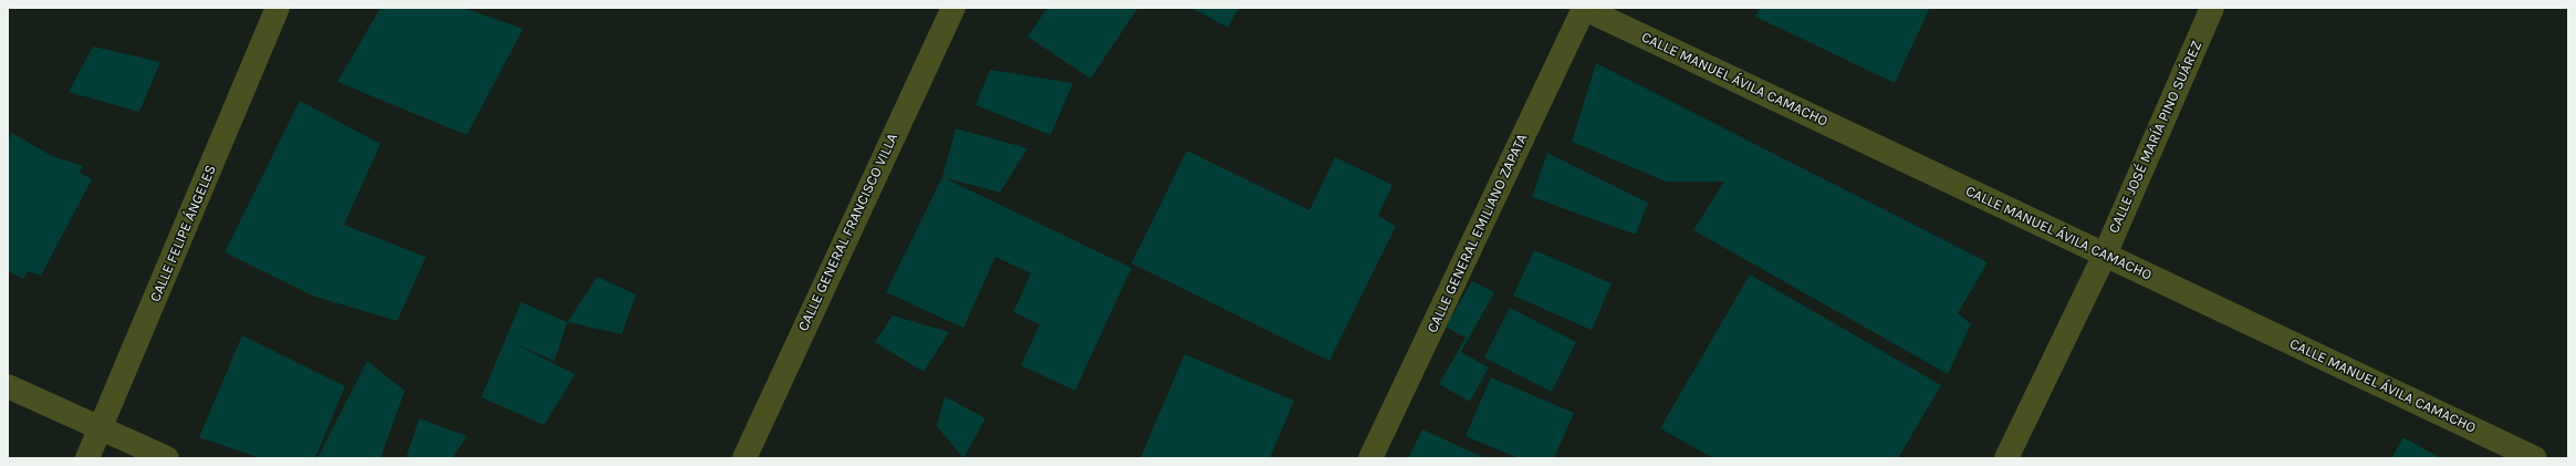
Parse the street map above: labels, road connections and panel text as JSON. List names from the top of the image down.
{
  "streets": {
    "street": [
      "CALLE MANUEL ÁVILA CAMACHO",
      "CALLE JOSÉ MARÍA PINO SUÁREZ",
      "CALLE GENERAL FRANCISCO VILLA",
      "CALLE FELIPE ÁNGELES",
      "CALLE GENERAL EMILIANO ZAPATA"
    ]
  },
  "crossings": [
    ["CALLE MANUEL ÁVILA CAMACHO", "CALLE JOSÉ MARÍA PINO SUÁREZ"],
    ["CALLE MANUEL ÁVILA CAMACHO", "CALLE GENERAL EMILIANO ZAPATA"]
  ]
}
